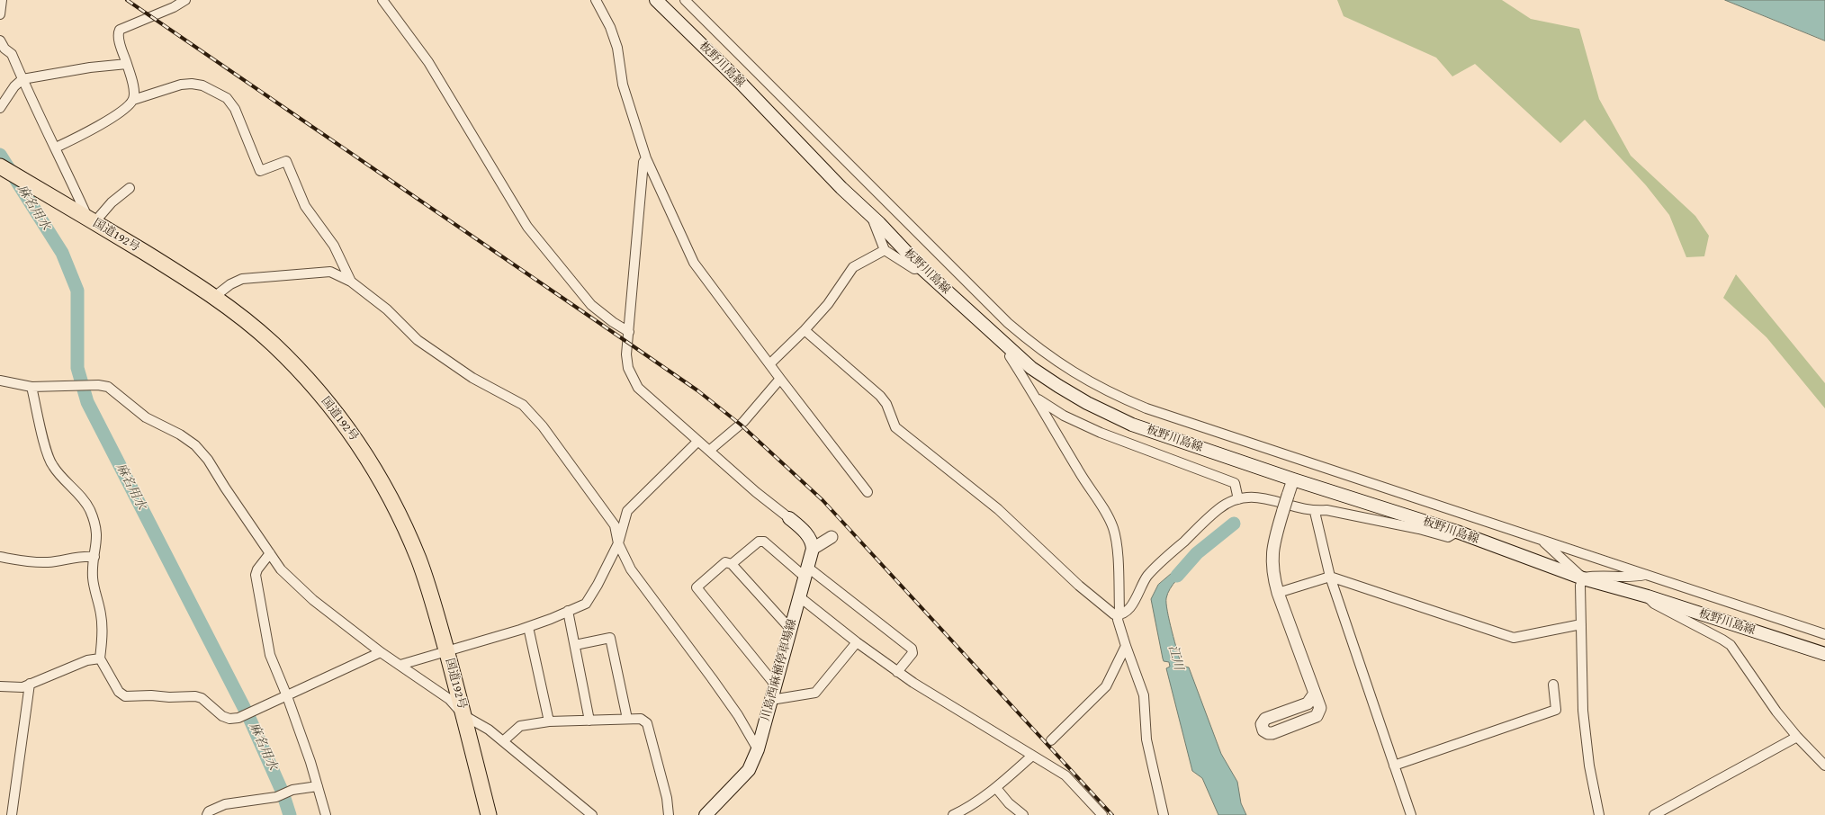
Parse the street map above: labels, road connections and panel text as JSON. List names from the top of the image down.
{
  "streets": {
    "highway": ["国道192号"],
    "main road": ["板野川島線", "川島西麻植停車場線"]
  },
  "water": ["麻名用水", "江川"]
}
